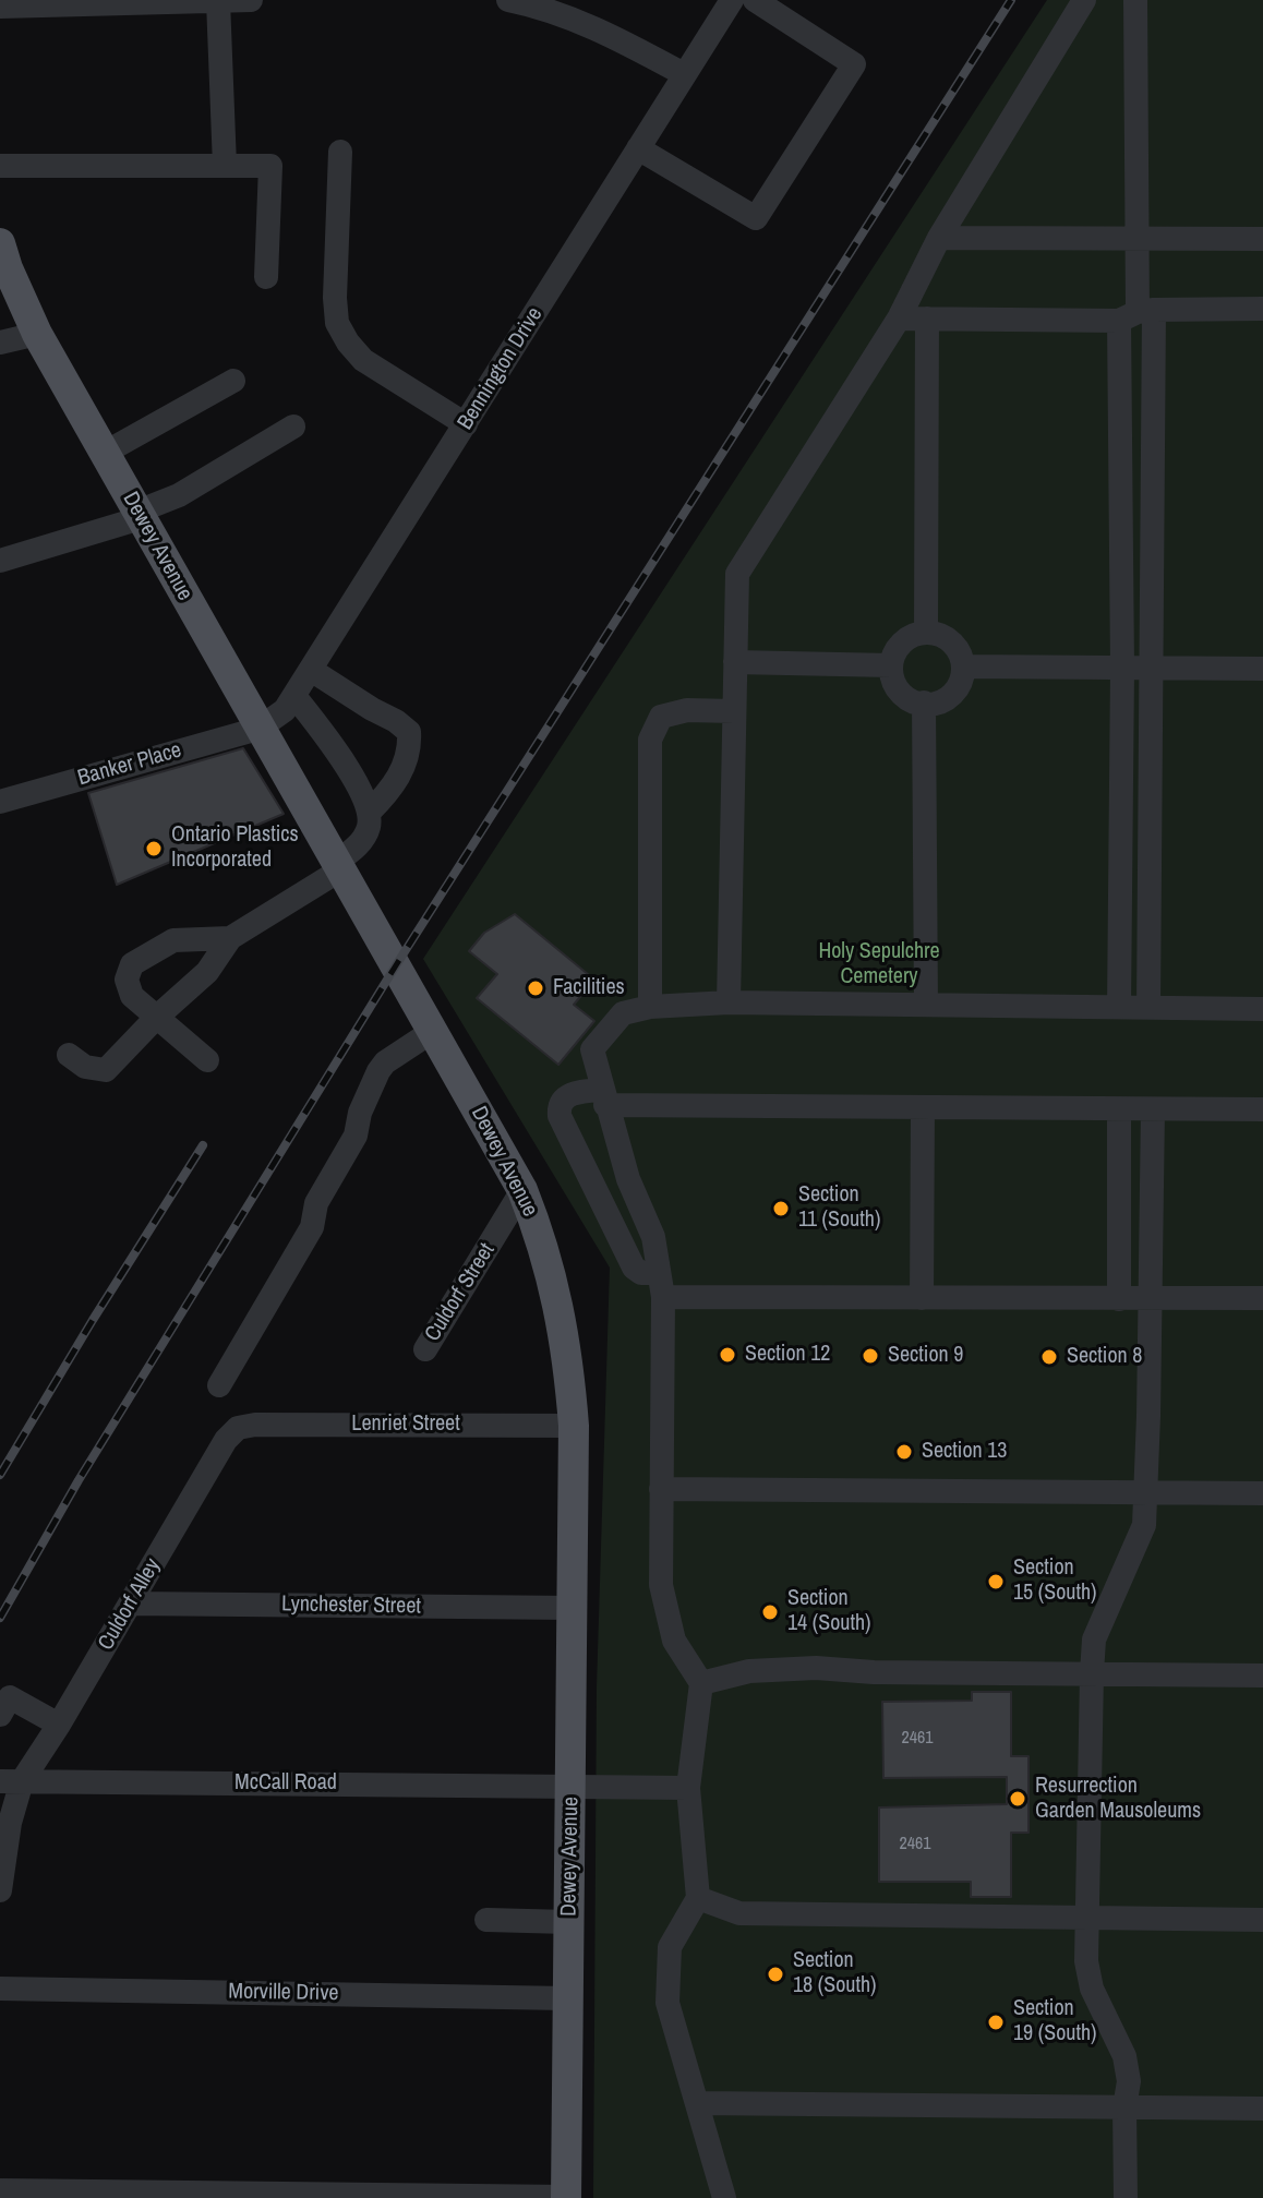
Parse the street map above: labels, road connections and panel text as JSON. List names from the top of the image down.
{
  "streets": {
    "main road": ["Dewey Avenue"],
    "street": [
      "Bennington Drive",
      "Banker Place",
      "Culdorf Street",
      "Lenriet Street",
      "Culdorf Alley",
      "Lynchester Street",
      "McCall Road",
      "Morville Drive"
    ]
  },
  "crossings": [
    ["Bennington Drive", "Dewey Avenue"],
    ["Bennington Drive", "Banker Place"],
    ["Dewey Avenue", "Banker Place"],
    ["Dewey Avenue", "Culdorf Street"],
    ["Dewey Avenue", "Lenriet Street"],
    ["Dewey Avenue", "Lynchester Street"],
    ["Dewey Avenue", "McCall Road"],
    ["Dewey Avenue", "Morville Drive"],
    ["Lenriet Street", "Culdorf Alley"],
    ["Culdorf Alley", "Lynchester Street"],
    ["Culdorf Alley", "McCall Road"]
  ],
  "parks": ["Holy Sepulchre Cemetery"],
  "places": [
    "Ontario Plastics Incorporated",
    "Facilities",
    "Section 11 (South)",
    "Section 12",
    "Section 9",
    "Section 8",
    "Section 13",
    "Section 15 (South)",
    "Section 14 (South)",
    "Resurrection Garden Mausoleums",
    "Section 18 (South)",
    "Section 19 (South)"
  ],
  "house_numbers": ["2461", "2461"]
}
